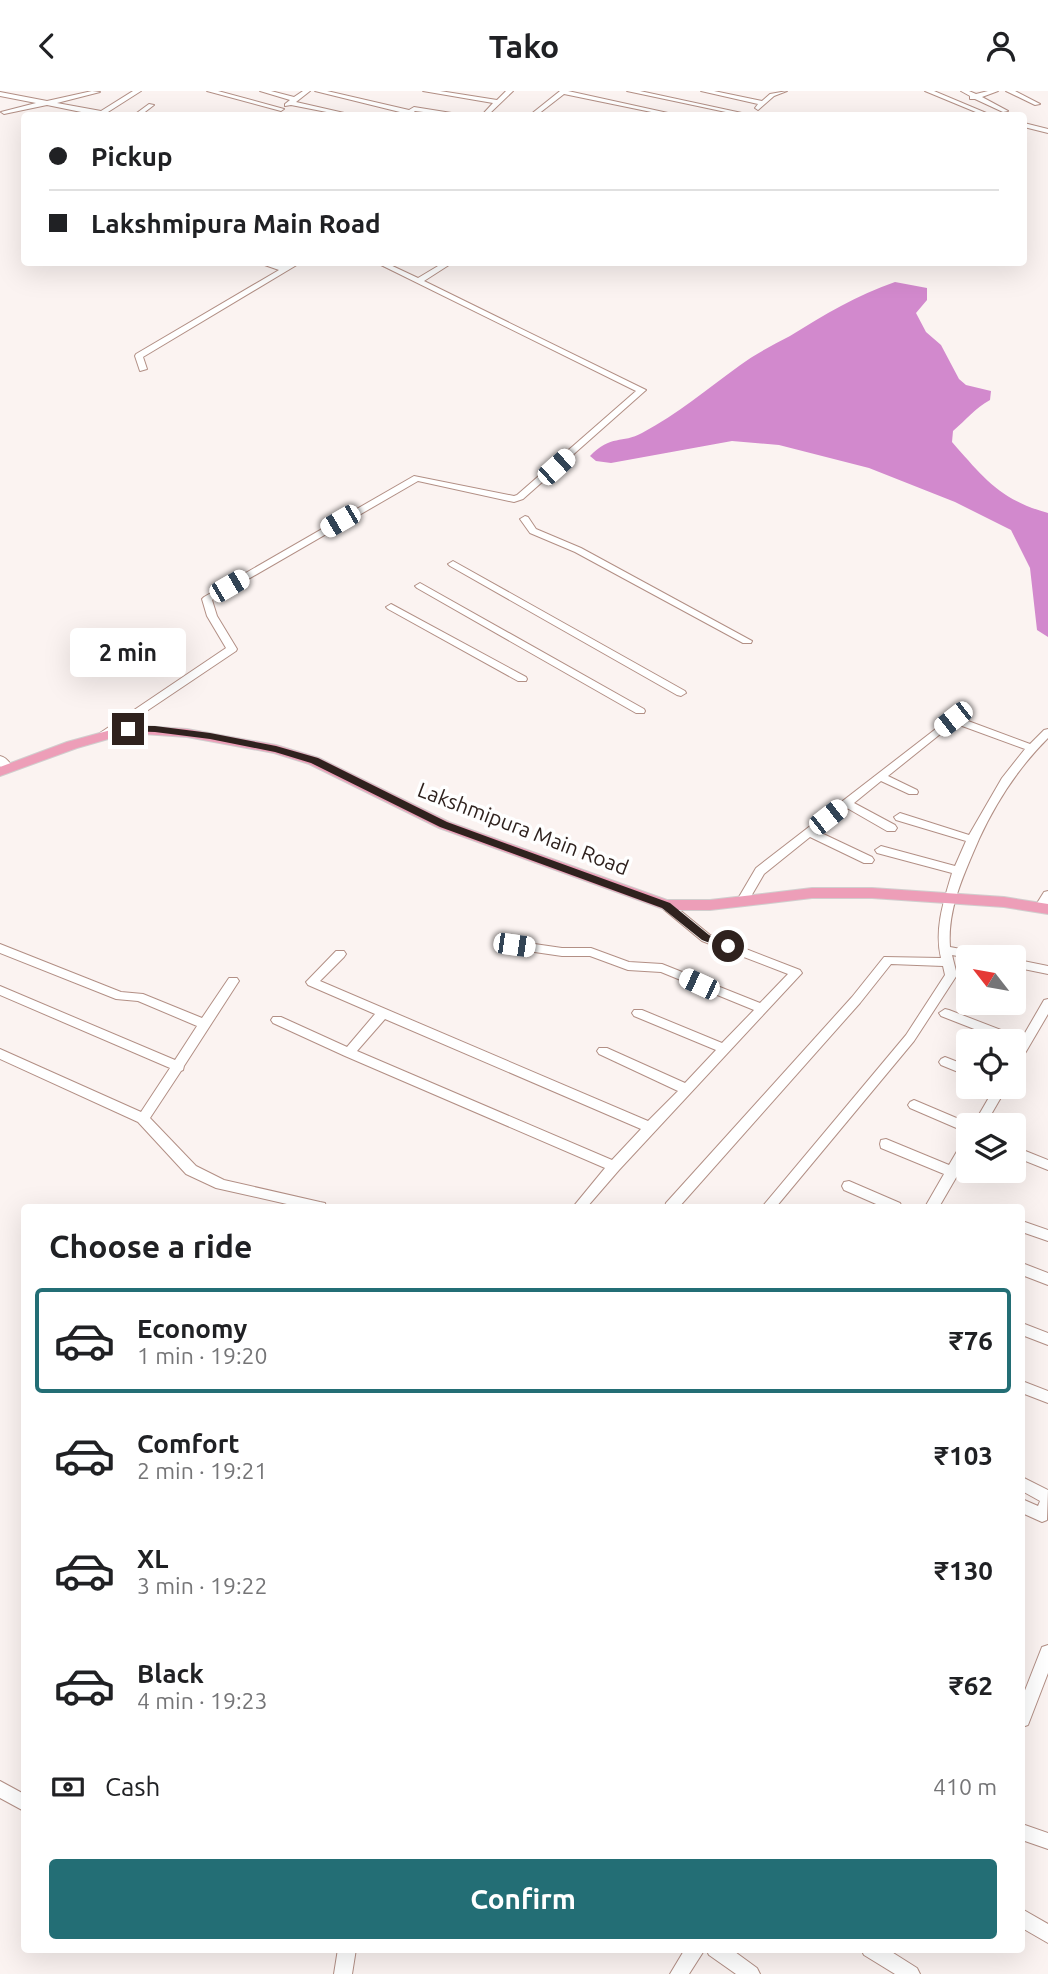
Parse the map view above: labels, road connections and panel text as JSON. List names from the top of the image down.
{
  "streets": {
    "main road": ["Lakshmipura Main Road"]
  },
  "north": "top left",
  "page": {
    "header": "Tako",
    "banner": ["Pickup", "Lakshmipura Main Road"],
    "bubble": "2 min",
    "heading": "Choose a ride",
    "list": [
      {
        "name": "Economy",
        "note": "1 min · 19:20",
        "value": "₹76"
      },
      {
        "name": "Comfort",
        "note": "2 min · 19:21",
        "value": "₹103"
      },
      {
        "name": "XL",
        "note": "3 min · 19:22",
        "value": "₹130"
      },
      {
        "name": "Black",
        "note": "4 min · 19:23",
        "value": "₹62"
      }
    ],
    "pay": ["Cash", "410 m"],
    "buttons": "Confirm"
  }
}
